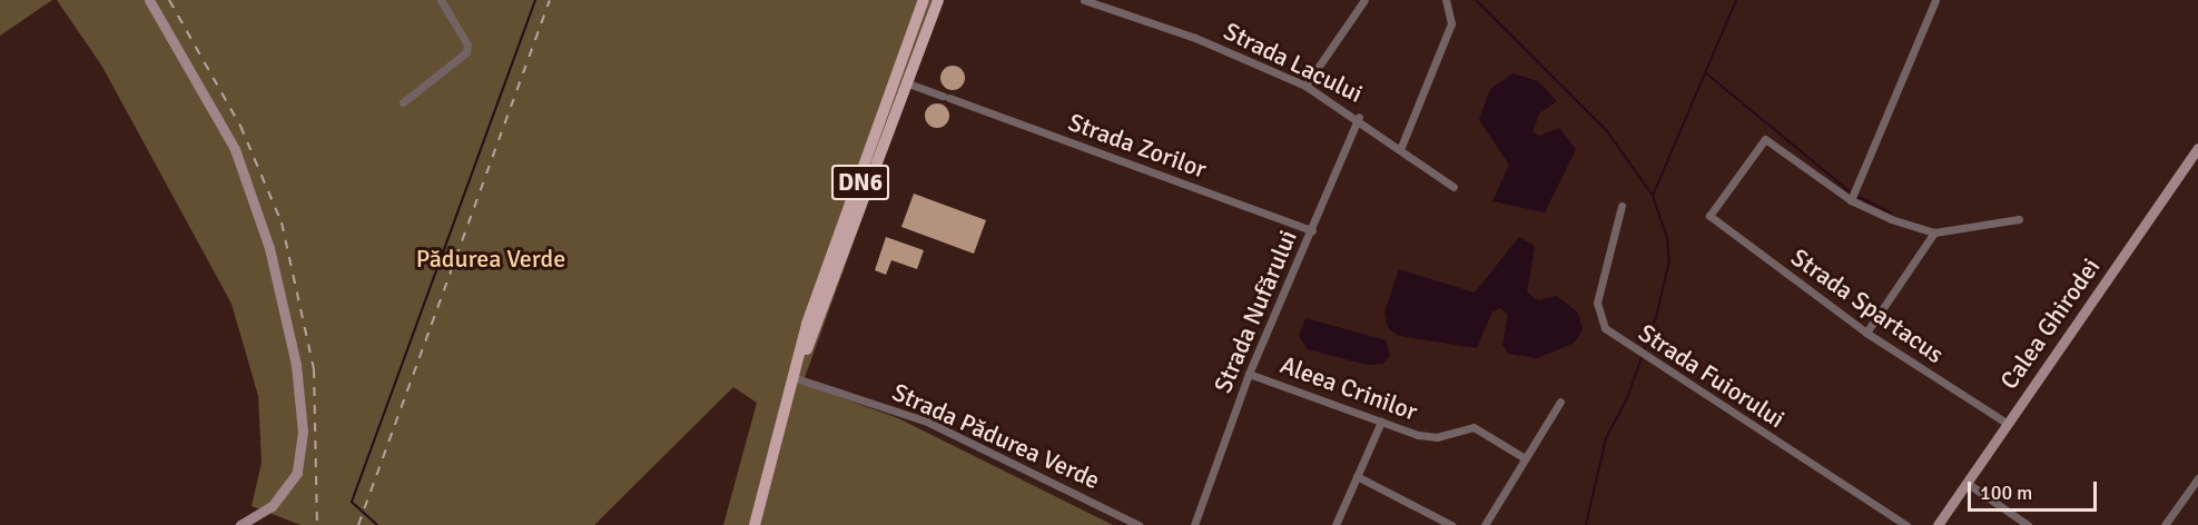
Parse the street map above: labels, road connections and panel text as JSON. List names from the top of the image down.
{
  "streets": {
    "main road": ["DN6"],
    "street": [
      "Strada Lacului",
      "Strada Zorilor",
      "Strada Spartacus",
      "Strada Nufărului",
      "Calea Ghirodei",
      "Strada Fuiorului",
      "Aleea Crinilor",
      "Strada Pădurea Verde"
    ]
  },
  "crossings": [
    ["Strada Lacului", "Strada Nufărului"],
    ["Strada Zorilor", "DN6"],
    ["Strada Zorilor", "Strada Nufărului"],
    ["DN6", "Strada Pădurea Verde"],
    ["Strada Spartacus", "Calea Ghirodei"],
    ["Strada Nufărului", "Aleea Crinilor"]
  ],
  "parks": ["Pădurea Verde"],
  "scale_bar": "100 m"
}
